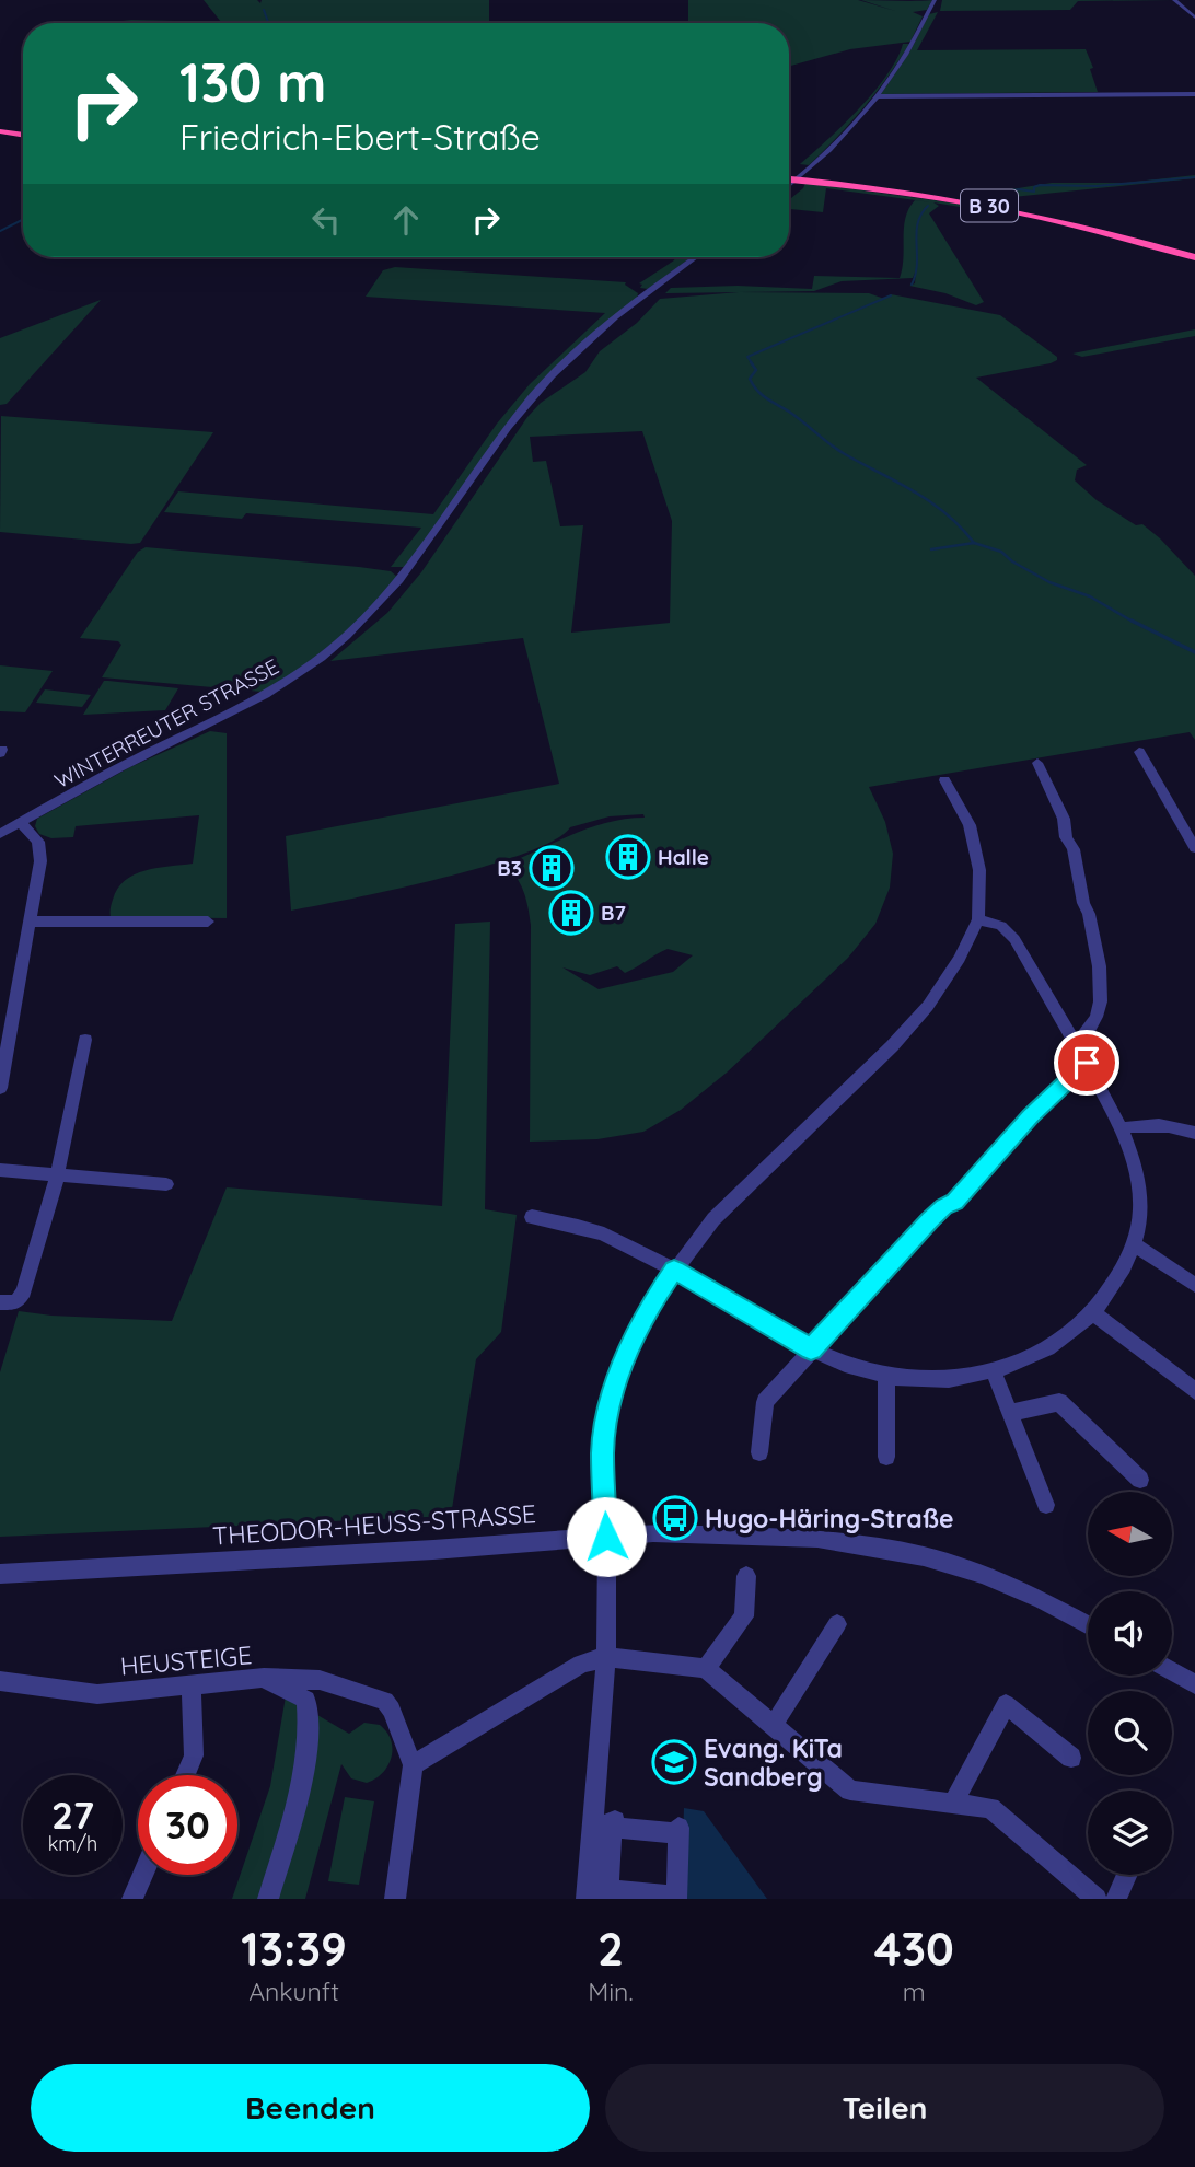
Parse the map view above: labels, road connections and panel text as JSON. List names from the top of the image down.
{
  "streets": {
    "highway": ["B 30"],
    "street": ["WINTERREUTER STRASSE", "THEODOR-HEUSS-STRASSE", "HEUSTEIGE"]
  },
  "places": {
    "building": ["Halle", "B3", "B7"],
    "bus stop": ["Hugo-Häring-Straße"],
    "school or university": ["Evang. KiTa Sandberg"]
  },
  "north": "left",
  "page": {
    "turn": ["130 m", "Friedrich-Ebert-Straße"],
    "speed": "27 km/h",
    "limit": "30",
    "eta": [
      "13:39",
      "Ankunft",
      "2",
      "Min.",
      "430",
      "m"
    ],
    "buttons": ["Beenden", "Teilen"]
  }
}
